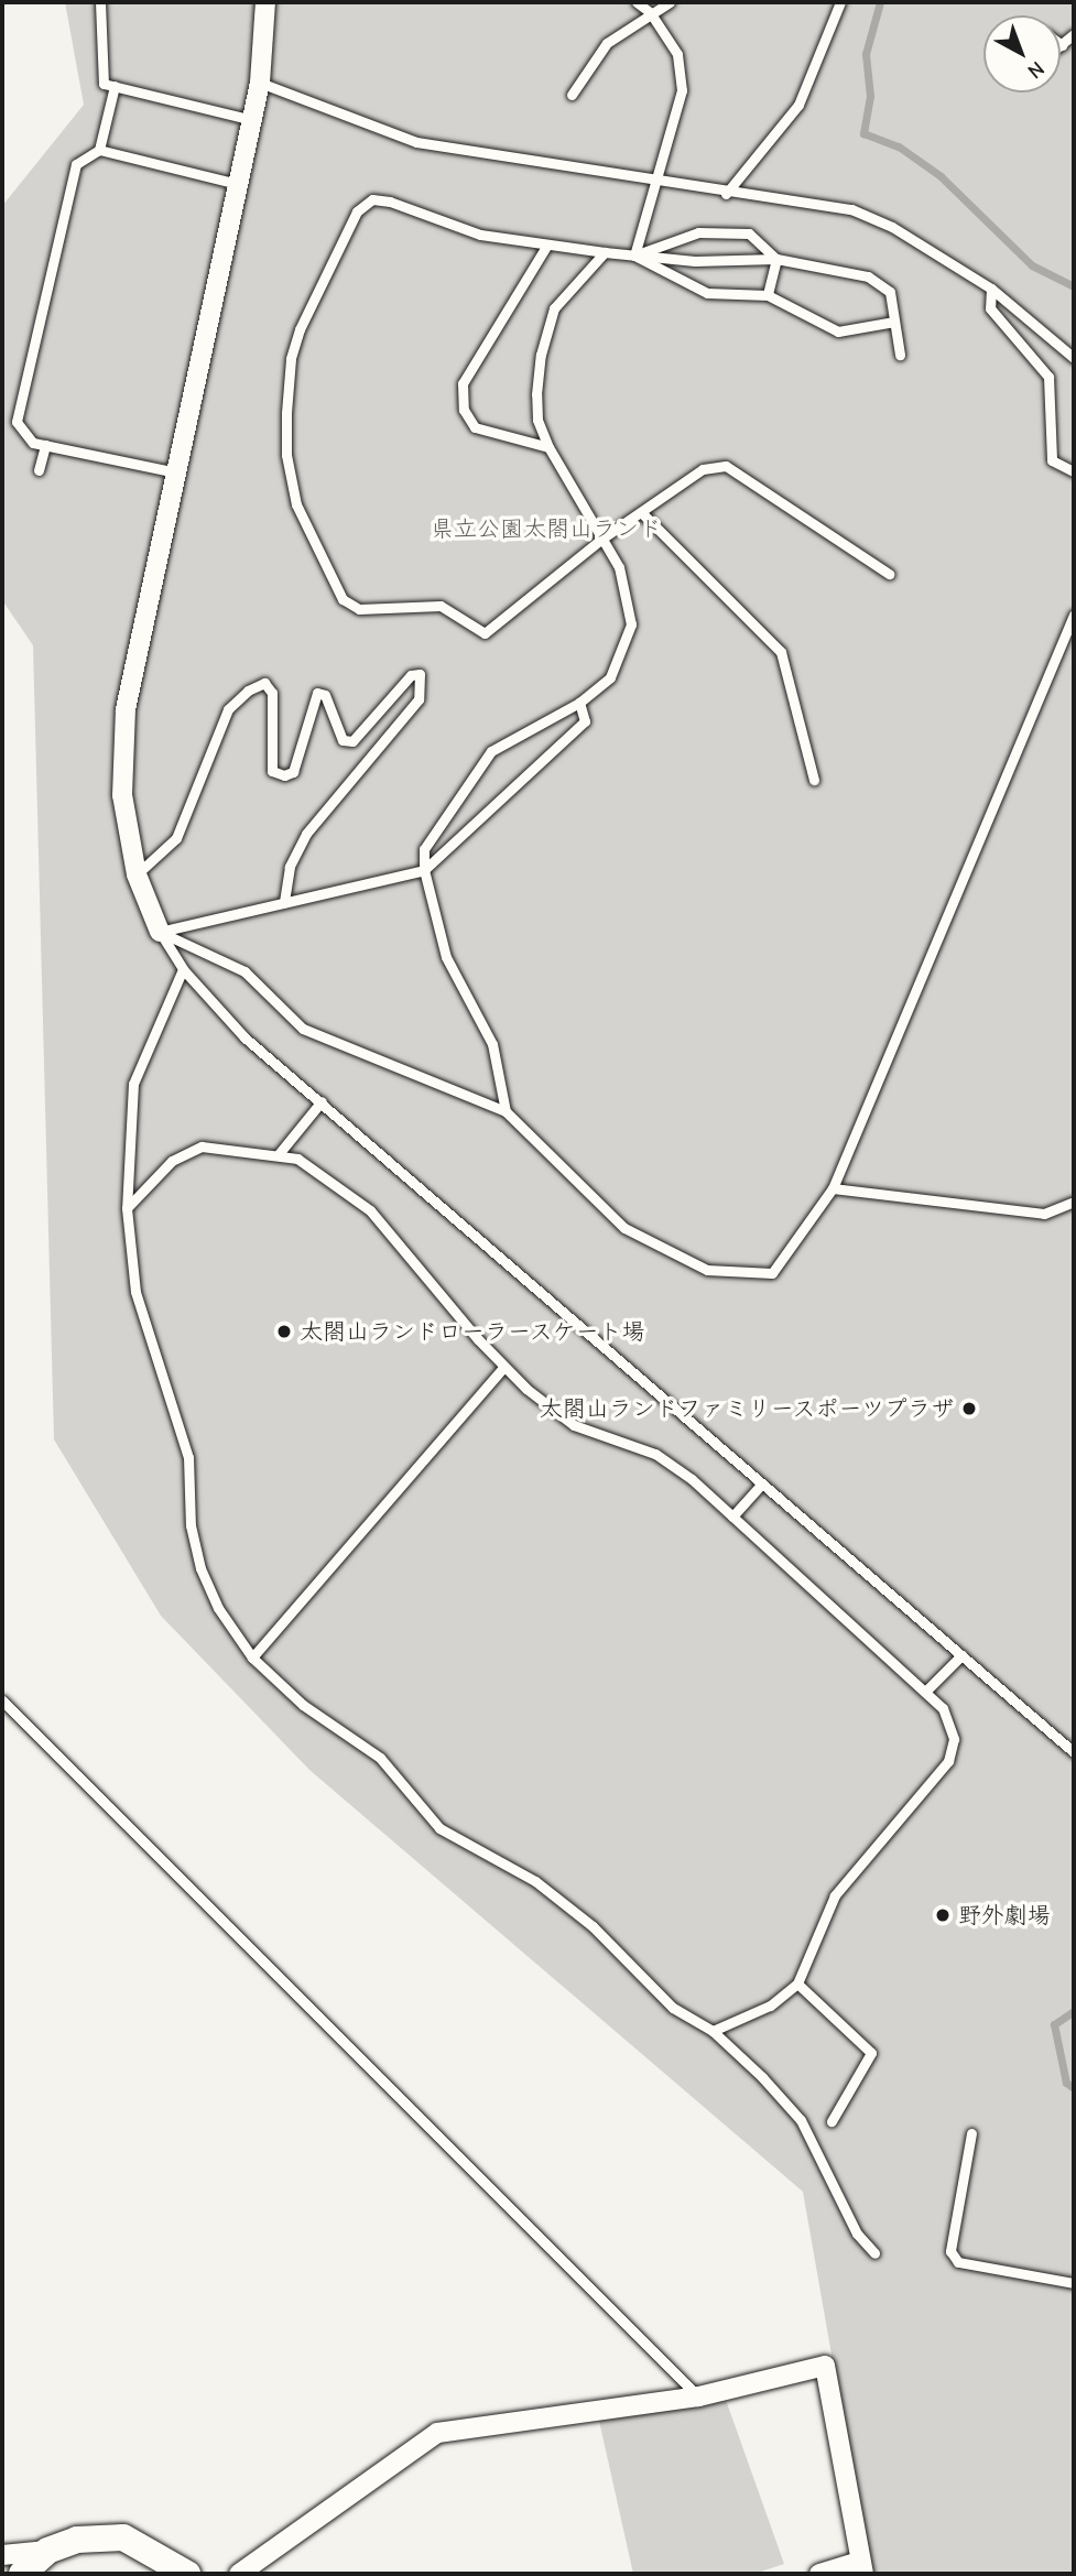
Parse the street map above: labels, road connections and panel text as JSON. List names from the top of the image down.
{
  "parks": ["県立公園太閤山ランド"],
  "places": ["太閤山ランドローラースケート場", "太閤山ランドファミリースポーツプラザ", "野外劇場"],
  "north": "bottom right"
}
